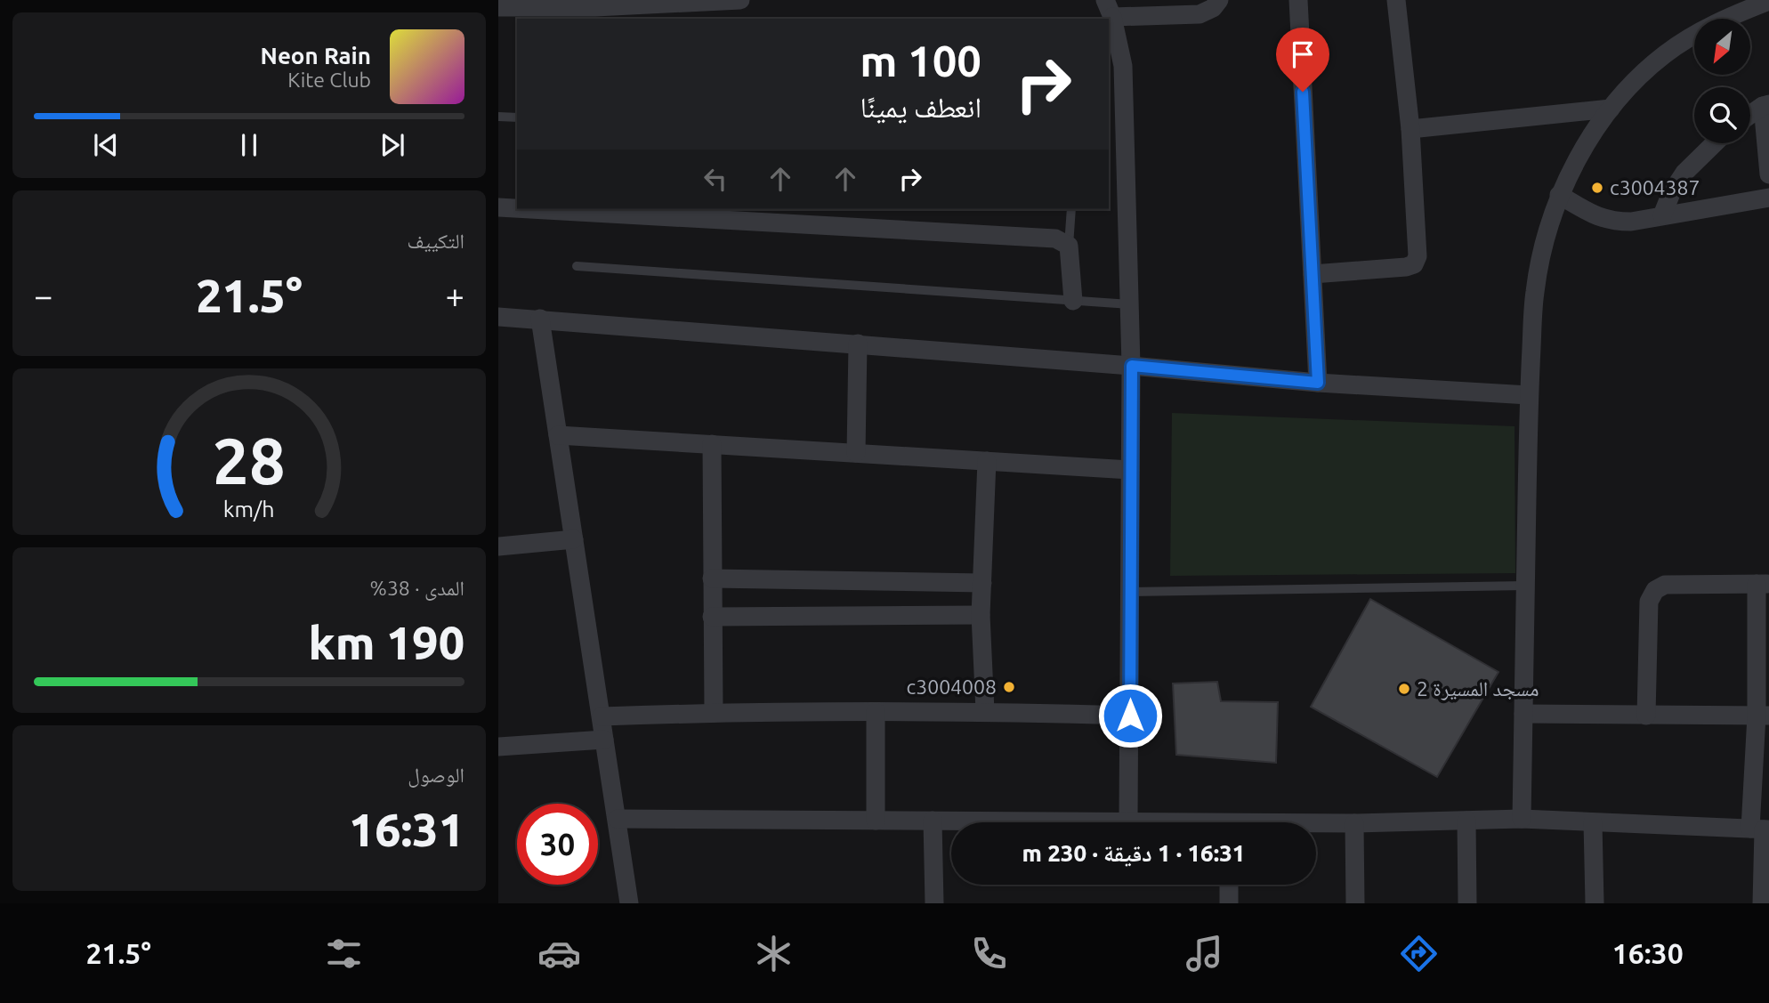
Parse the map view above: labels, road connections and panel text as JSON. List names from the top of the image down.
{
  "places": ["c3004387", "c3004008", "مسجد المسيرة 2"],
  "north": "bottom left",
  "page": {
    "turn": ["100 m", "انعطف يمينًا"],
    "song": ["Neon Rain", "Kite Club"],
    "tile": [
      "التكييف",
      ["المدى · 38%", "190 km"],
      ["الوصول", "16:31"]
    ],
    "heat": ["−", "21.5°", "+"],
    "limit": "30",
    "trip": "16:31 · 1 دقيقة · 230 m",
    "tabs": ["16:30", "21.5°"],
    "gauge": ["28", "km/h"]
  }
}
